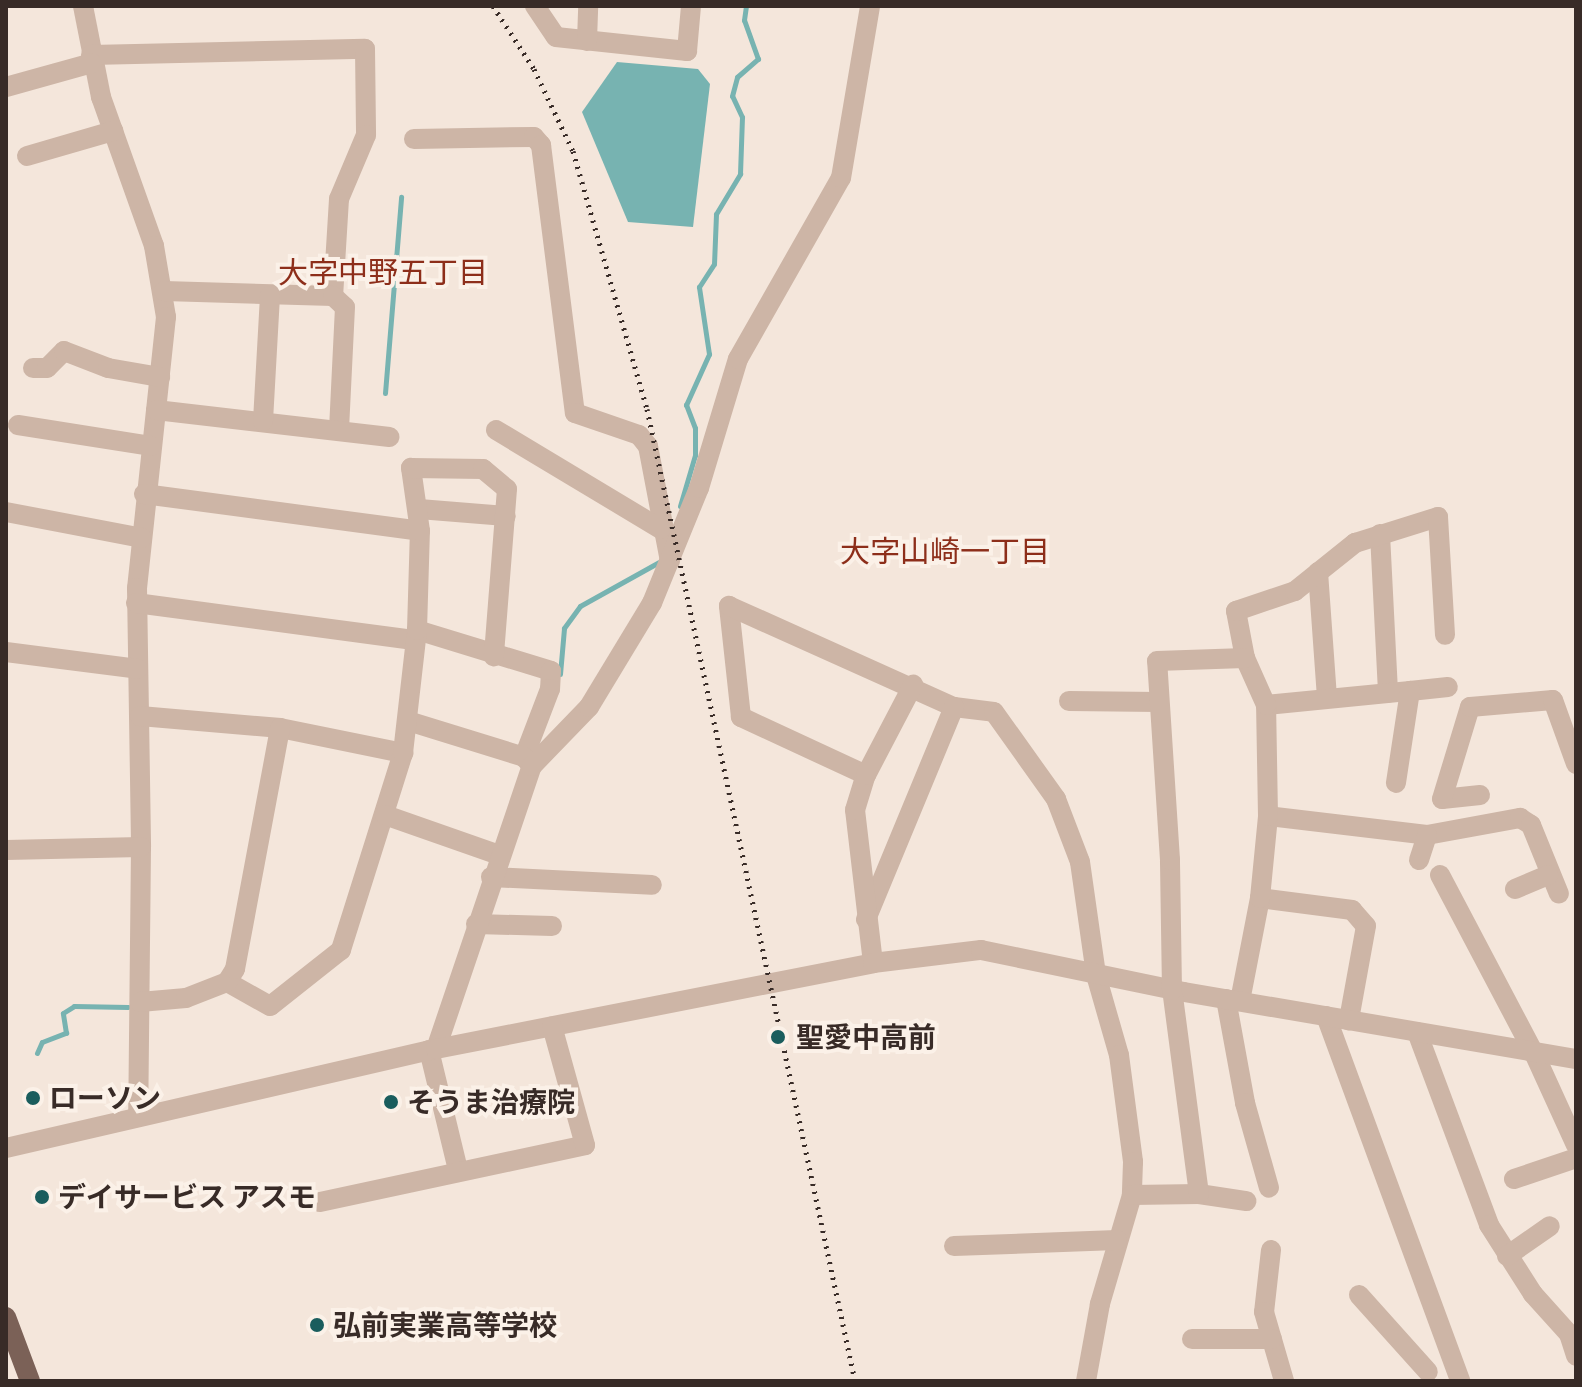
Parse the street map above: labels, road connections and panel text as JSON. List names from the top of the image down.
{
  "districts": ["大字中野五丁目", "大字山崎一丁目"],
  "places": [
    "聖愛中高前",
    "ローソン",
    "そうま治療院",
    "デイサービス アスモ",
    "弘前実業高等学校"
  ]
}
